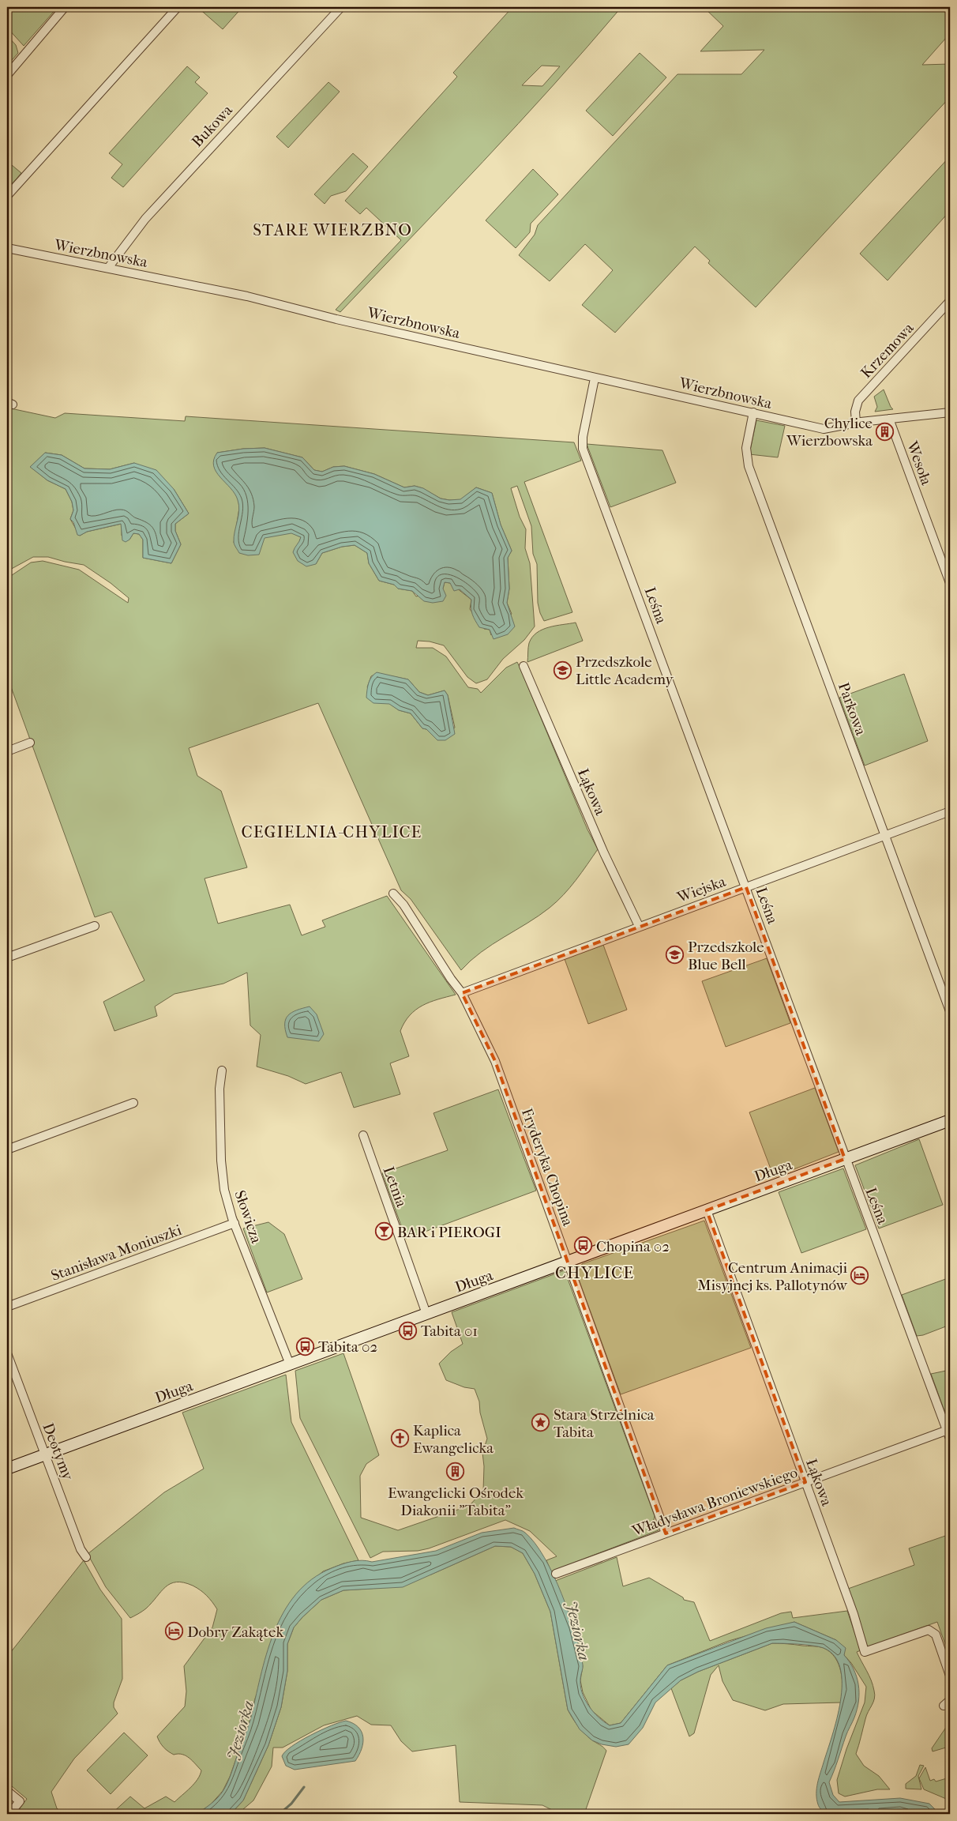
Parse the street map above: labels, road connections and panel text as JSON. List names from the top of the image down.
{
  "streets": {
    "street": [
      "Bukowa",
      "Wierzbnowska",
      "Krzemowa",
      "Wesoła",
      "Leśna",
      "Parkowa",
      "Łąkowa",
      "Wiejska",
      "Fryderyka Chopina",
      "Długa",
      "Letnia",
      "Słowicza",
      "Stanisława Moniuszki",
      "Deotymy",
      "Władysława Broniewskiego"
    ]
  },
  "crossings": [
    ["Bukowa", "Wierzbnowska"],
    ["Wierzbnowska", "Krzemowa"],
    ["Wierzbnowska", "Wesoła"],
    ["Wierzbnowska", "Leśna"],
    ["Wierzbnowska", "Parkowa"],
    ["Leśna", "Wiejska"],
    ["Leśna", "Długa"],
    ["Leśna", "Władysława Broniewskiego"],
    ["Parkowa", "Wiejska"],
    ["Łąkowa", "Wiejska"],
    ["Łąkowa", "Długa"],
    ["Łąkowa", "Władysława Broniewskiego"],
    ["Wiejska", "Fryderyka Chopina"],
    ["Fryderyka Chopina", "Długa"],
    ["Fryderyka Chopina", "Władysława Broniewskiego"],
    ["Długa", "Letnia"],
    ["Długa", "Słowicza"],
    ["Długa", "Deotymy"],
    ["Słowicza", "Stanisława Moniuszki"]
  ],
  "districts": ["STARE WIERZBNO", "CEGIELNIA-CHYLICE", "CHYLICE"],
  "water": ["Jeziorka"],
  "places": {
    "building": ["Chylice Wierzbowska", "Ewangelicki Ośrodek Diakonii \"Tabita\""],
    "school or university": ["Przedszkole Little Academy", "Przedszkole Blue Bell"],
    "bar": ["BAR i PIEROGI"],
    "bus stop": ["Chopina 02", "Tabita 01", "Tabita 02"],
    "hotel": ["Centrum Animacji Misyjnej ks. Pallotynów", "Dobry Zakątek"],
    "place": ["Stara Strzelnica Tabita"],
    "church": ["Kaplica Ewangelicka"]
  }
}
